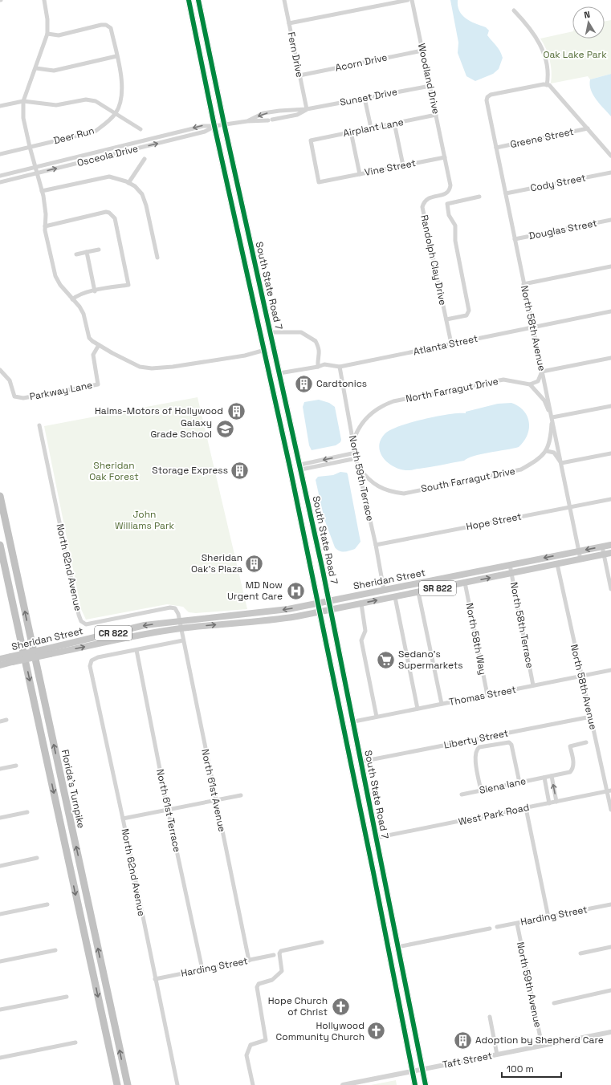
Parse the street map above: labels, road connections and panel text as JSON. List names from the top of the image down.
{
  "streets": {
    "highway": ["Florida's Turnpike"],
    "main road": [
      "South State Road 7",
      "Sheridan Street",
      "SR 822",
      "CR 822"
    ],
    "street": [
      "Fern Drive",
      "Acorn Drive",
      "Woodland Drive",
      "Sunset Drive",
      "Airplant Lane",
      "Deer Run",
      "Greene Street",
      "Osceola Drive",
      "Vine Street",
      "Cody Street",
      "Douglas Street",
      "Randolph Clay Drive",
      "North 58th Avenue",
      "Atlanta Street",
      "North Farragut Drive",
      "Parkway Lane",
      "North 59th Terrace",
      "South Farragut Drive",
      "Hope Street",
      "North 62nd Avenue",
      "North 58th Terrace",
      "North 58th Way",
      "Thomas Street",
      "Liberty Street",
      "Siena lane",
      "North 61st Avenue",
      "North 61st Terrace",
      "West Park Road",
      "Harding Street",
      "North 59th Avenue",
      "Taft Street"
    ]
  },
  "crossings": [
    ["Fern Drive", "Acorn Drive"],
    ["Fern Drive", "Sunset Drive"],
    ["Acorn Drive", "Woodland Drive"],
    ["Woodland Drive", "Sunset Drive"],
    ["Woodland Drive", "Airplant Lane"],
    ["Woodland Drive", "Vine Street"],
    ["Woodland Drive", "Randolph Clay Drive"],
    ["Sunset Drive", "Osceola Drive"],
    ["Sunset Drive", "South State Road 7"],
    ["Airplant Lane", "Vine Street"],
    ["Greene Street", "North 58th Avenue"],
    ["Osceola Drive", "South State Road 7"],
    ["Vine Street", "Randolph Clay Drive"],
    ["Cody Street", "North 58th Avenue"],
    ["Douglas Street", "North 58th Avenue"],
    ["Randolph Clay Drive", "Atlanta Street"],
    ["South State Road 7", "Atlanta Street"],
    ["South State Road 7", "Sheridan Street"],
    ["South State Road 7", "Thomas Street"],
    ["South State Road 7", "Liberty Street"],
    ["South State Road 7", "West Park Road"],
    ["South State Road 7", "Taft Street"],
    ["North 58th Avenue", "Atlanta Street"],
    ["North 58th Avenue", "Hope Street"],
    ["North 58th Avenue", "Sheridan Street"],
    ["North 58th Avenue", "Thomas Street"],
    ["North 58th Avenue", "Liberty Street"],
    ["North 58th Avenue", "West Park Road"],
    ["Atlanta Street", "North 59th Terrace"],
    ["North Farragut Drive", "North 59th Terrace"],
    ["North 59th Terrace", "South Farragut Drive"],
    ["North 59th Terrace", "Hope Street"],
    ["North 59th Terrace", "Sheridan Street"],
    ["North 62nd Avenue", "Sheridan Street"],
    ["North 62nd Avenue", "North 61st Avenue"],
    ["North 62nd Avenue", "North 61st Terrace"],
    ["North 62nd Avenue", "Harding Street"],
    ["Sheridan Street", "North 58th Terrace"],
    ["Sheridan Street", "North 58th Way"],
    ["Sheridan Street", "North 61st Avenue"],
    ["North 58th Terrace", "Thomas Street"],
    ["North 58th Way", "Thomas Street"],
    ["North 61st Avenue", "Harding Street"],
    ["North 61st Terrace", "Harding Street"],
    ["Harding Street", "North 59th Avenue"],
    ["North 59th Avenue", "Taft Street"]
  ],
  "parks": ["Oak Lake Park", "Sheridan Oak Forest", "John Williams Park"],
  "places": {
    "building": [
      "Cardtonics",
      "Haims-Motors of Hollywood",
      "Storage Express",
      "Sheridan Oak's Plaza",
      "Adoption by Shepherd Care"
    ],
    "school or university": ["Galaxy Grade School"],
    "hospital": ["MD Now Urgent Care"],
    "supermarket": ["Sedano's Supermarkets"],
    "church": ["Hope Church of Christ", "Hollywood Community Church"]
  },
  "scale_bar": "100 m",
  "north": "top"
}
